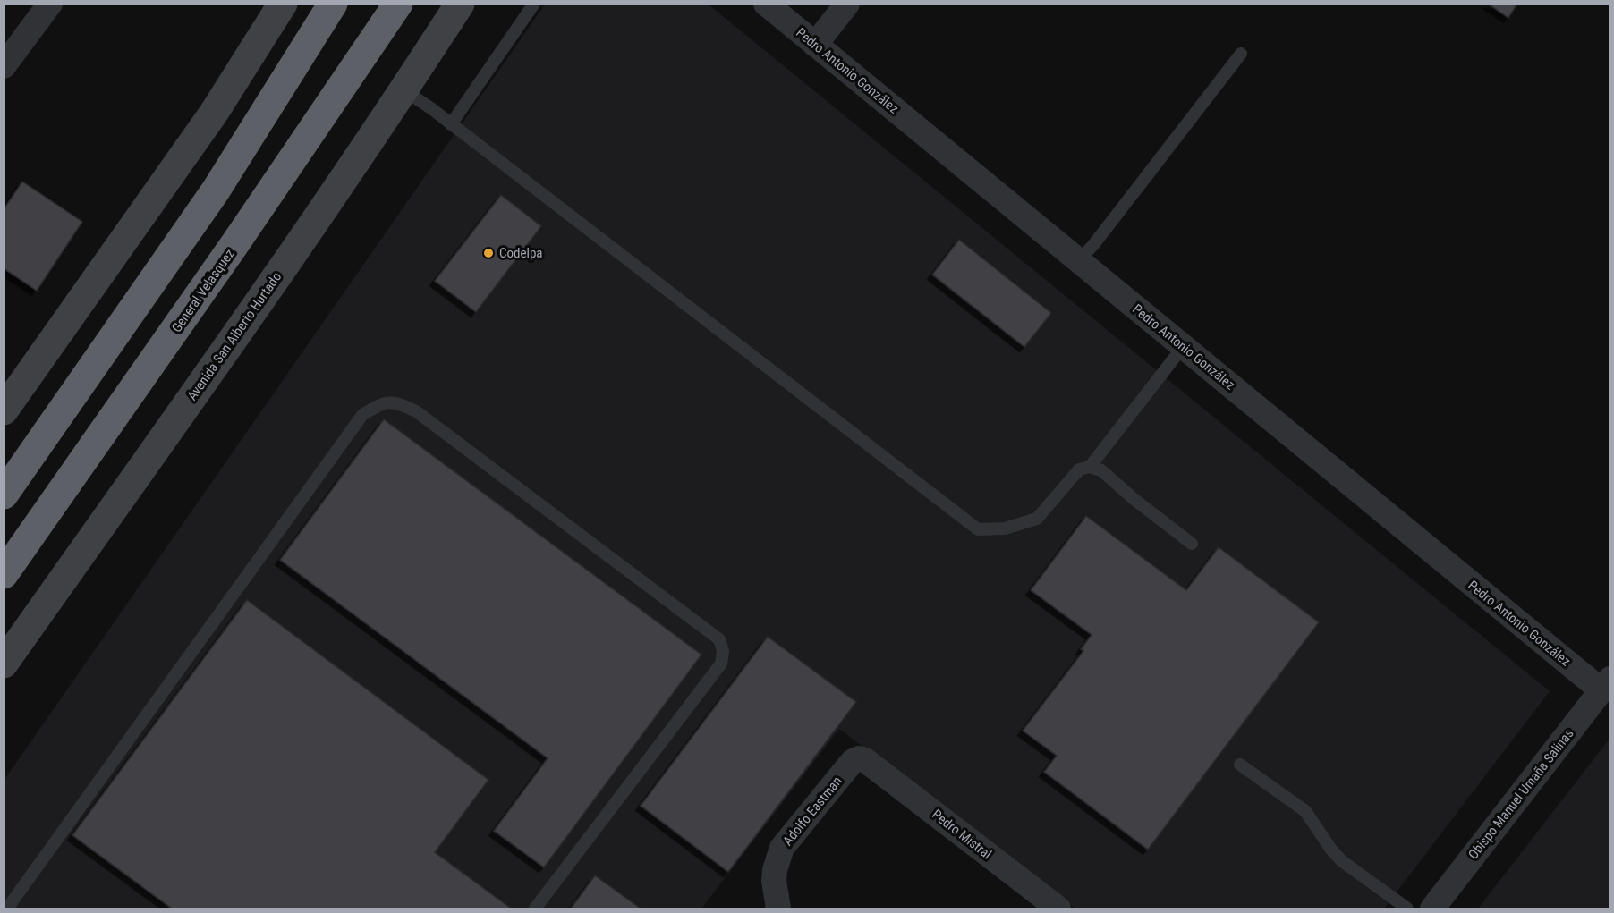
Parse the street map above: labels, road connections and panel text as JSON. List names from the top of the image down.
{
  "streets": {
    "highway": ["General Velásquez"],
    "main road": ["Avenida San Alberto Hurtado"],
    "street": [
      "Pedro Antonio González",
      "Obispo Manuel Umaña Salinas",
      "Adolfo Eastman",
      "Pedro Mistral"
    ]
  },
  "crossings": [
    ["Pedro Antonio González", "Obispo Manuel Umaña Salinas"],
    ["Adolfo Eastman", "Pedro Mistral"]
  ],
  "places": ["Codelpa"]
}
